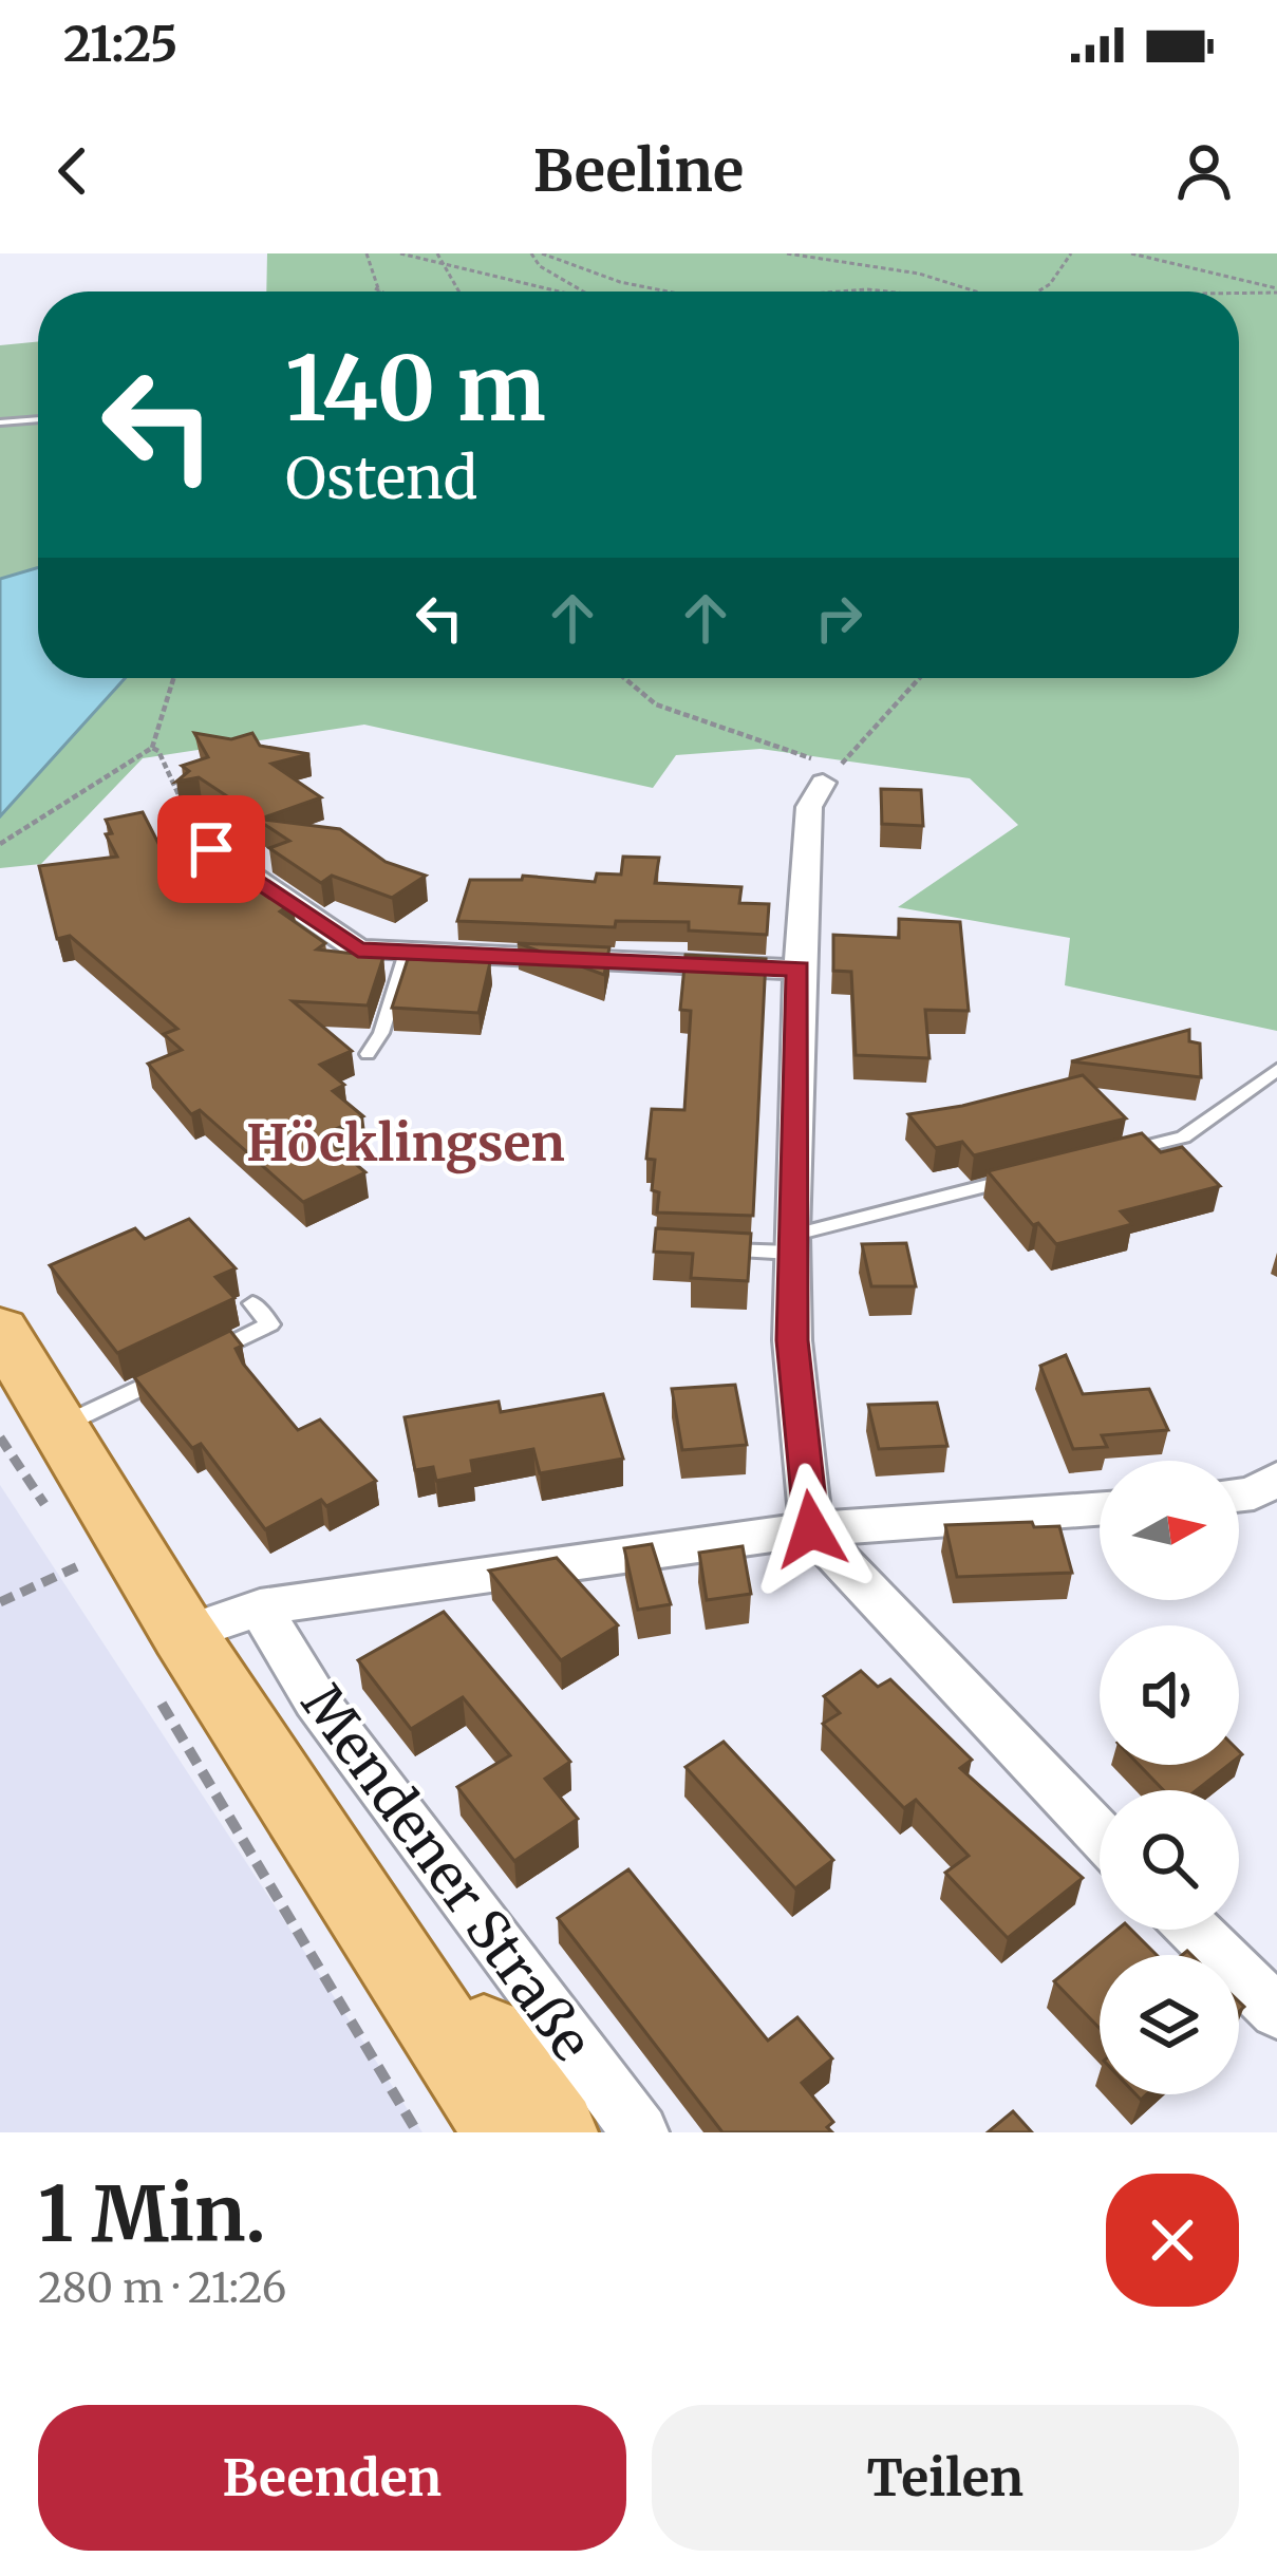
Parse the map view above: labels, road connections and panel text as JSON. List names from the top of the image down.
{
  "streets": {
    "main road": ["Mendener Straße"]
  },
  "districts": ["Höcklingsen"],
  "north": "right",
  "page": {
    "status": "21:25",
    "header": "Beeline",
    "turn": ["140 m", "Ostend"],
    "heading": ["1 Min.", "280 m · 21:26"],
    "buttons": ["Beenden", "Teilen"]
  }
}
